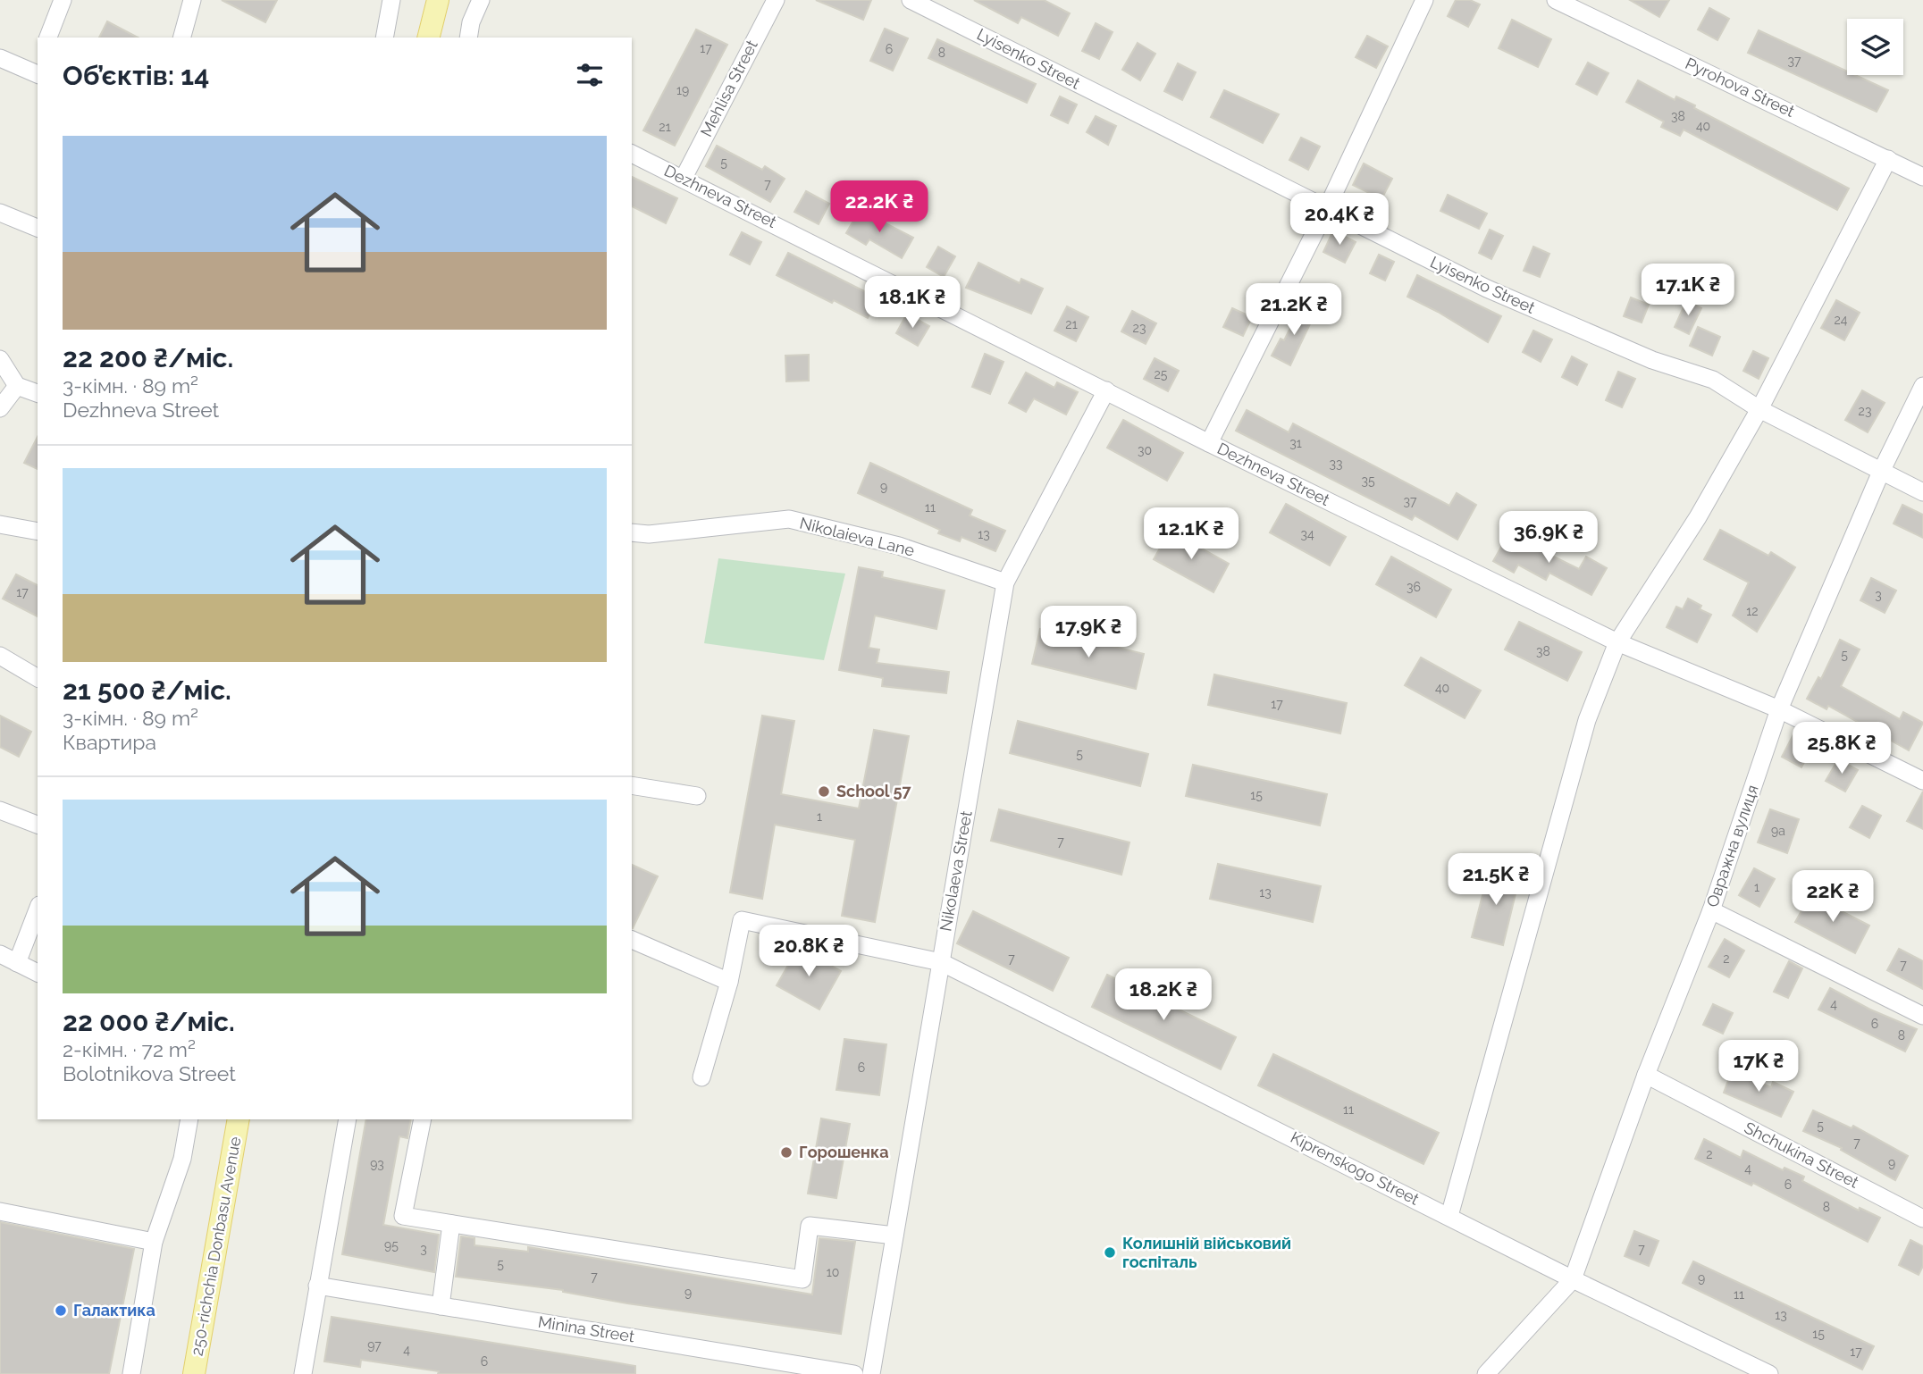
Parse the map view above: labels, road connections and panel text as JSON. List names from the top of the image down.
{
  "streets": {
    "main road": ["250-richchia Donbasu Avenue"],
    "street": [
      "Lyisenko Street",
      "Pyrohova Street",
      "Mehlisa Street",
      "Dezhneva Street",
      "Nikolaieva Lane",
      "Овражна вулиця",
      "Nikolaeva Street",
      "Shchukina Street",
      "Kiprenskogo Street",
      "Minina Street"
    ]
  },
  "crossings": [
    ["Lyisenko Street", "Овражна вулиця"],
    ["Mehlisa Street", "Dezhneva Street"],
    ["Dezhneva Street", "Овражна вулиця"],
    ["Dezhneva Street", "Nikolaeva Street"],
    ["Nikolaieva Lane", "Nikolaeva Street"],
    ["Овражна вулиця", "Shchukina Street"],
    ["Овражна вулиця", "Kiprenskogo Street"],
    ["Nikolaeva Street", "Kiprenskogo Street"]
  ],
  "places": [
    "School 57",
    "Горошенка",
    "Колишній військовий госпіталь",
    "Галактика"
  ],
  "house_numbers": [
    "17",
    "6",
    "8",
    "37",
    "19",
    "38",
    "40",
    "21",
    "5",
    "7",
    "24",
    "21",
    "23",
    "25",
    "23",
    "31",
    "30",
    "33",
    "35",
    "9",
    "37",
    "11",
    "13",
    "34",
    "36",
    "17",
    "3",
    "12",
    "38",
    "5",
    "40",
    "17",
    "5",
    "15",
    "1",
    "9а",
    "7",
    "1",
    "13",
    "7",
    "2",
    "7",
    "4",
    "6",
    "8",
    "6",
    "11",
    "5",
    "7",
    "2",
    "9",
    "93",
    "4",
    "6",
    "8",
    "95",
    "3",
    "7",
    "5",
    "10",
    "7",
    "9",
    "9",
    "11",
    "13",
    "15",
    "97",
    "4",
    "17",
    "6"
  ],
  "page": {
    "heading": "Об’єктів: 14",
    "list": [
      {
        "name": "22 200 ₴/міс.",
        "note": "3-кімн. · 89 m² · Dezhneva Street"
      },
      {
        "name": "21 500 ₴/міс.",
        "note": "3-кімн. · 89 m² · Квартира"
      },
      {
        "name": "22 000 ₴/міс.",
        "note": "2-кімн. · 72 m² · Bolotnikova Street"
      }
    ],
    "price": [
      "22.2K ₴",
      "20.4K ₴",
      "17.1K ₴",
      "18.1K ₴",
      "21.2K ₴",
      "12.1K ₴",
      "36.9K ₴",
      "17.9K ₴",
      "25.8K ₴",
      "21.5K ₴",
      "22K ₴",
      "20.8K ₴",
      "18.2K ₴",
      "17K ₴"
    ]
  }
}
